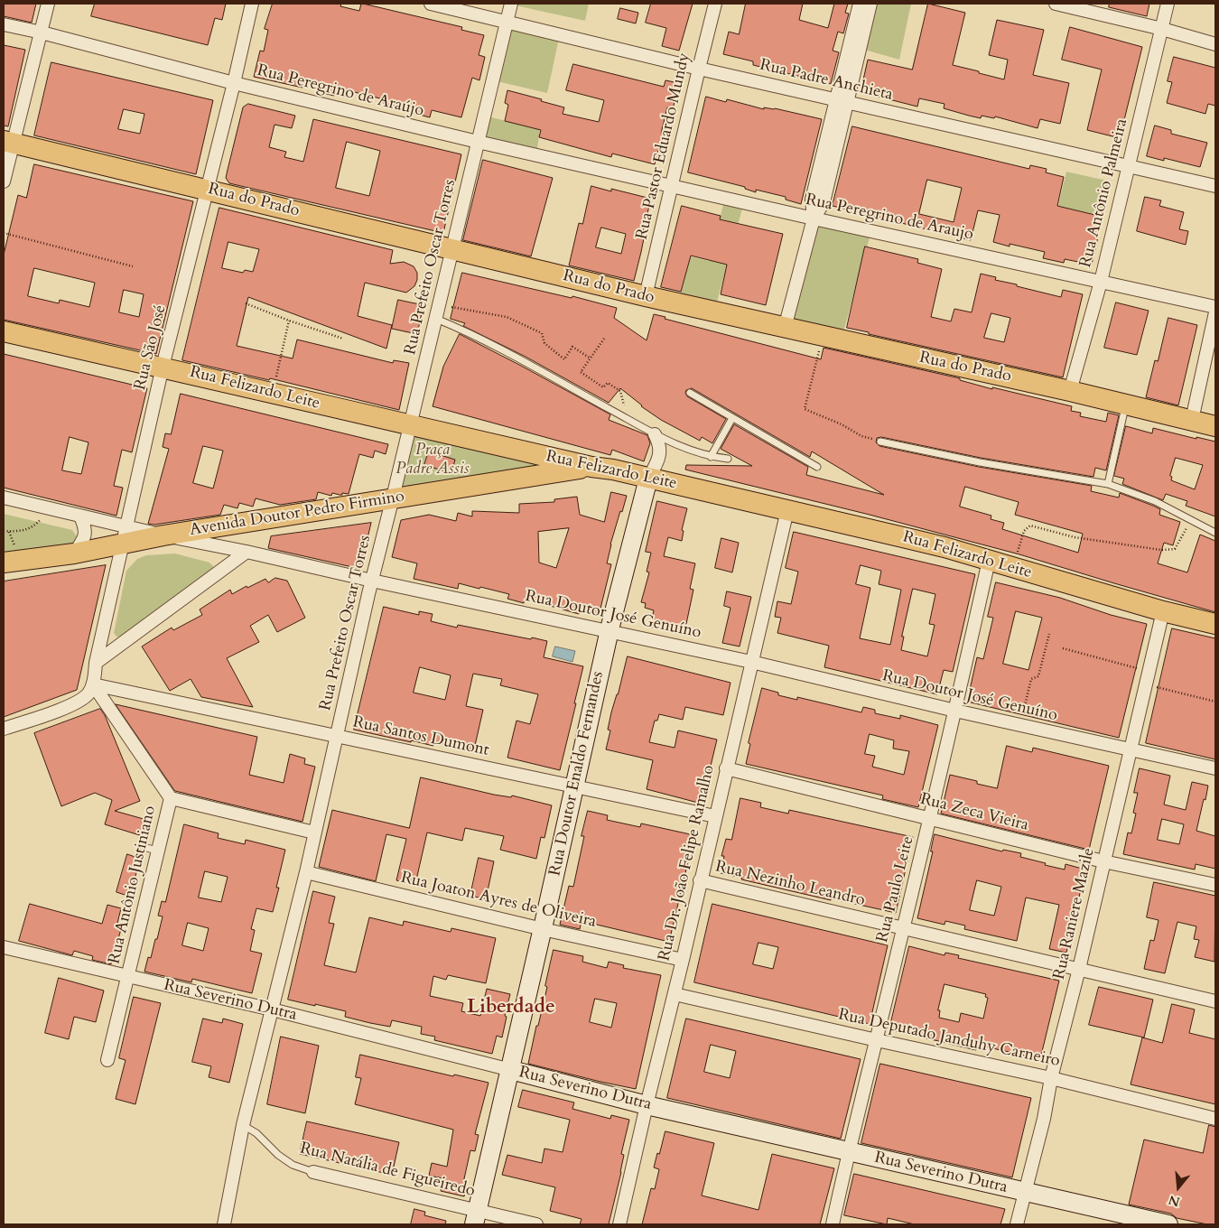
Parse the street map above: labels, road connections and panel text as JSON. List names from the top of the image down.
{
  "streets": {
    "main road": [
      "Rua do Prado",
      "Rua Felizardo Leite",
      "Avenida Doutor Pedro Firmino",
      "Rua Doutor Enaldo Fernandes",
      "Rua Severino Dutra"
    ],
    "street": [
      "Rua Padre Anchieta",
      "Rua Peregrino de Araújo",
      "Rua Pastor Eduardo Mundy",
      "Rua Antônio Palmeira",
      "Rua Peregrino de Araujo",
      "Rua Prefeito Oscar Torres",
      "Rua São José",
      "Rua Doutor José Genuíno",
      "Rua Santos Dumont",
      "Rua Zeca Vieira",
      "Rua Dr. João Felipe Ramalho",
      "Rua Nezinho Leandro",
      "Rua Antônio Justiniano",
      "Rua Paulo Leite",
      "Rua Joaton Ayres de Oliveira",
      "Rua Raniere Mazile",
      "Rua Deputado Janduhy Carneiro",
      "Rua Natália de Figueiredo"
    ]
  },
  "crossings": [
    ["Rua Padre Anchieta", "Rua Pastor Eduardo Mundy"],
    ["Rua Padre Anchieta", "Rua Antônio Palmeira"],
    ["Rua Padre Anchieta", "Rua Prefeito Oscar Torres"],
    ["Rua Peregrino de Araújo", "Rua Pastor Eduardo Mundy"],
    ["Rua Peregrino de Araújo", "Rua Peregrino de Araujo"],
    ["Rua Peregrino de Araújo", "Rua Prefeito Oscar Torres"],
    ["Rua Peregrino de Araújo", "Rua São José"],
    ["Rua Pastor Eduardo Mundy", "Rua do Prado"],
    ["Rua Pastor Eduardo Mundy", "Rua Peregrino de Araujo"],
    ["Rua Antônio Palmeira", "Rua do Prado"],
    ["Rua Antônio Palmeira", "Rua Peregrino de Araujo"],
    ["Rua do Prado", "Rua Prefeito Oscar Torres"],
    ["Rua do Prado", "Rua São José"],
    ["Rua Prefeito Oscar Torres", "Rua Felizardo Leite"],
    ["Rua Prefeito Oscar Torres", "Avenida Doutor Pedro Firmino"],
    ["Rua Prefeito Oscar Torres", "Rua Doutor José Genuíno"],
    ["Rua Prefeito Oscar Torres", "Rua Santos Dumont"],
    ["Rua Prefeito Oscar Torres", "Rua Joaton Ayres de Oliveira"],
    ["Rua Prefeito Oscar Torres", "Rua Severino Dutra"],
    ["Rua Prefeito Oscar Torres", "Rua Natália de Figueiredo"],
    ["Rua São José", "Rua Felizardo Leite"],
    ["Rua São José", "Avenida Doutor Pedro Firmino"],
    ["Rua São José", "Rua Santos Dumont"],
    ["Rua São José", "Rua Antônio Justiniano"],
    ["Rua Felizardo Leite", "Avenida Doutor Pedro Firmino"],
    ["Rua Felizardo Leite", "Rua Doutor Enaldo Fernandes"],
    ["Rua Felizardo Leite", "Rua Dr. João Felipe Ramalho"],
    ["Rua Felizardo Leite", "Rua Paulo Leite"],
    ["Rua Felizardo Leite", "Rua Raniere Mazile"],
    ["Avenida Doutor Pedro Firmino", "Rua Doutor José Genuíno"],
    ["Rua Doutor José Genuíno", "Rua Doutor Enaldo Fernandes"],
    ["Rua Doutor José Genuíno", "Rua Dr. João Felipe Ramalho"],
    ["Rua Doutor José Genuíno", "Rua Paulo Leite"],
    ["Rua Doutor José Genuíno", "Rua Raniere Mazile"],
    ["Rua Santos Dumont", "Rua Doutor Enaldo Fernandes"],
    ["Rua Santos Dumont", "Rua Dr. João Felipe Ramalho"],
    ["Rua Santos Dumont", "Rua Antônio Justiniano"],
    ["Rua Doutor Enaldo Fernandes", "Rua Joaton Ayres de Oliveira"],
    ["Rua Doutor Enaldo Fernandes", "Rua Severino Dutra"],
    ["Rua Doutor Enaldo Fernandes", "Rua Natália de Figueiredo"],
    ["Rua Zeca Vieira", "Rua Dr. João Felipe Ramalho"],
    ["Rua Zeca Vieira", "Rua Paulo Leite"],
    ["Rua Zeca Vieira", "Rua Raniere Mazile"],
    ["Rua Dr. João Felipe Ramalho", "Rua Nezinho Leandro"],
    ["Rua Dr. João Felipe Ramalho", "Rua Joaton Ayres de Oliveira"],
    ["Rua Dr. João Felipe Ramalho", "Rua Severino Dutra"],
    ["Rua Dr. João Felipe Ramalho", "Rua Deputado Janduhy Carneiro"],
    ["Rua Nezinho Leandro", "Rua Paulo Leite"],
    ["Rua Nezinho Leandro", "Rua Raniere Mazile"],
    ["Rua Antônio Justiniano", "Rua Severino Dutra"],
    ["Rua Paulo Leite", "Rua Severino Dutra"],
    ["Rua Paulo Leite", "Rua Deputado Janduhy Carneiro"],
    ["Rua Raniere Mazile", "Rua Severino Dutra"],
    ["Rua Raniere Mazile", "Rua Deputado Janduhy Carneiro"]
  ],
  "districts": ["Liberdade"],
  "parks": ["Praça Padre Assis"],
  "north": "bottom"
}
